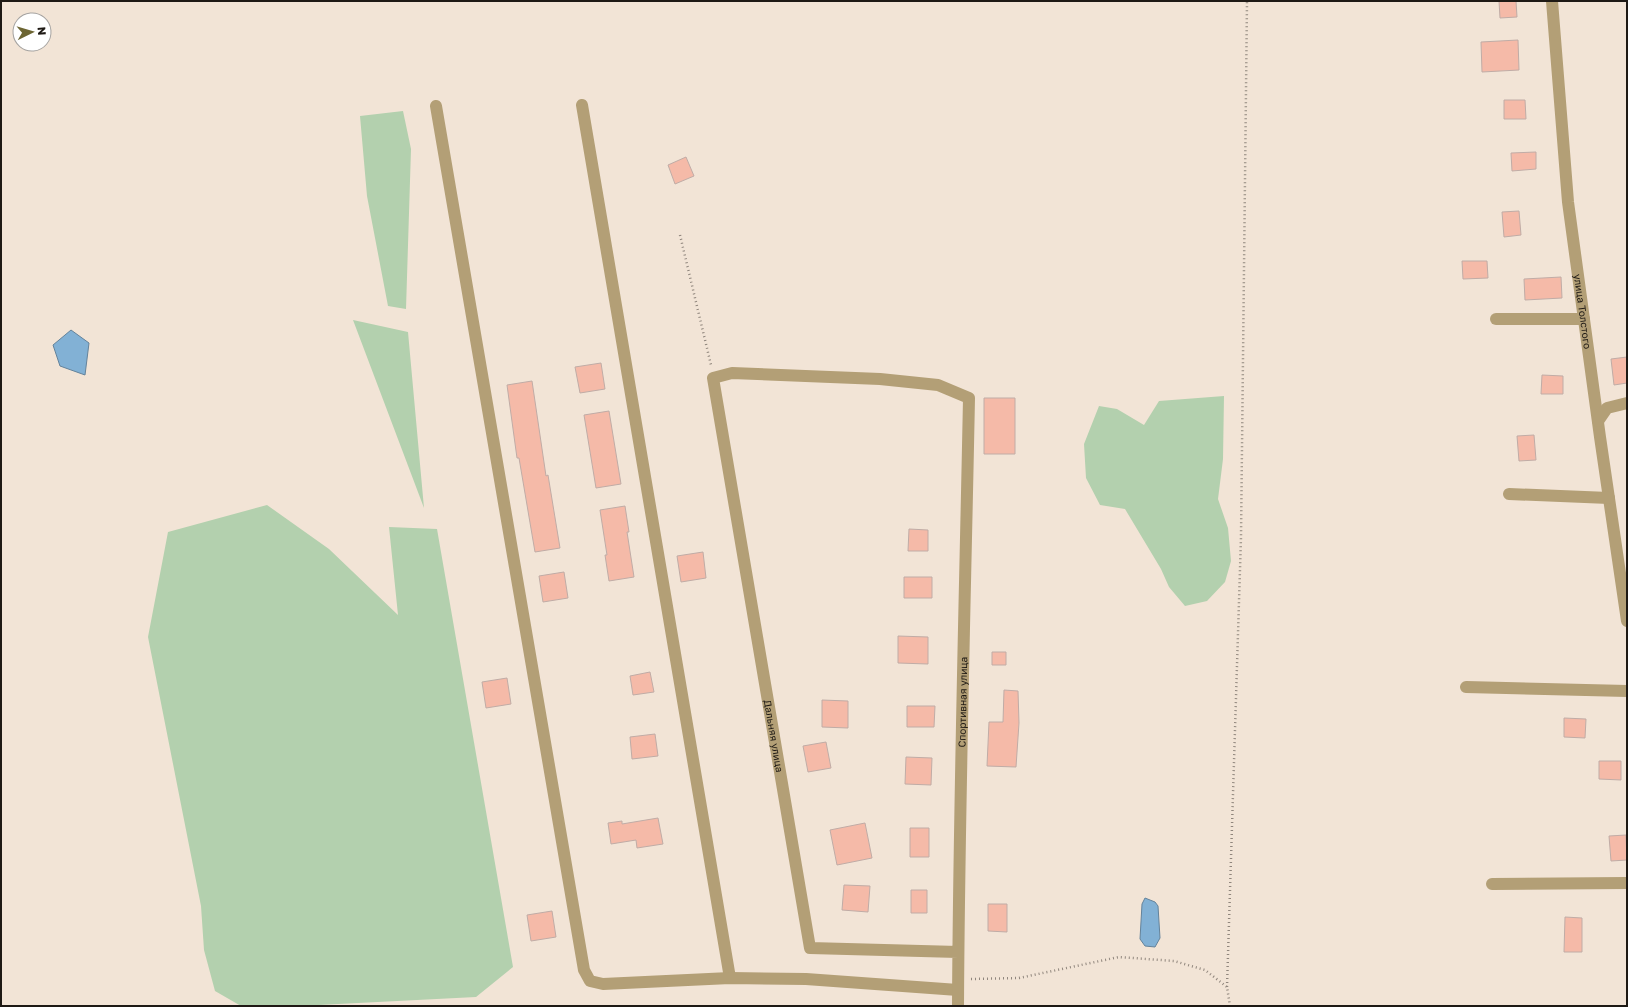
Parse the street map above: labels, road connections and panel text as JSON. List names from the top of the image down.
{
  "streets": {
    "street": ["улица Толстого", "Спортивная улица", "Дальняя улица"]
  },
  "crossings": [
    ["Спортивная улица", "Дальняя улица"]
  ],
  "north": "right"
}
